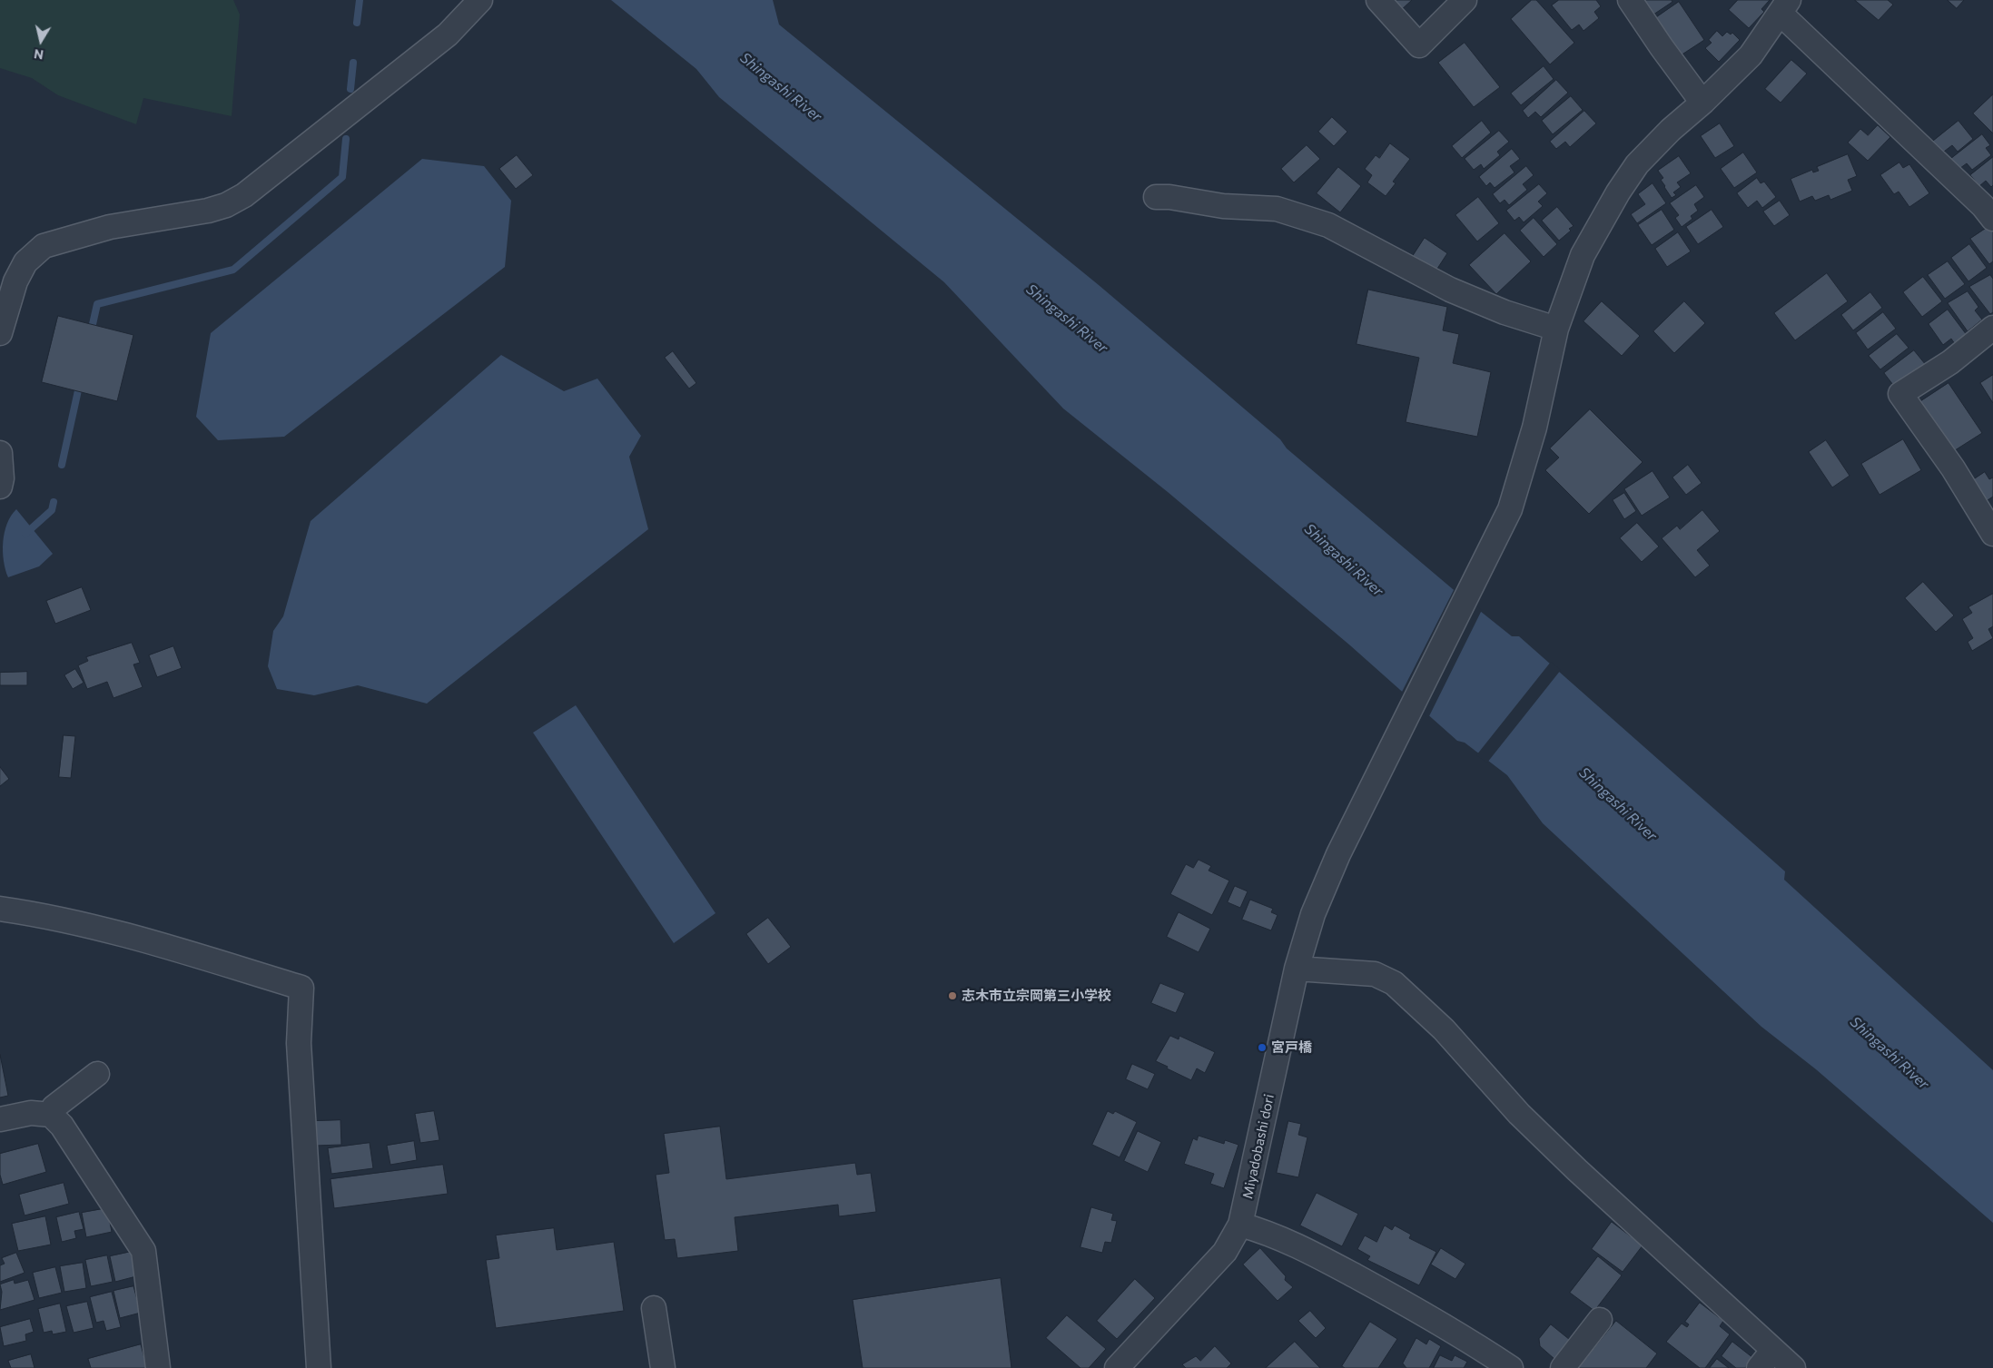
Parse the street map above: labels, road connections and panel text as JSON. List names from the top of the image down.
{
  "streets": {
    "street": ["Miyadobashi dori"]
  },
  "water": ["Shingashi River"],
  "places": ["志木市立宗岡第三小学校", "宮戸橋"],
  "north": "bottom"
}
